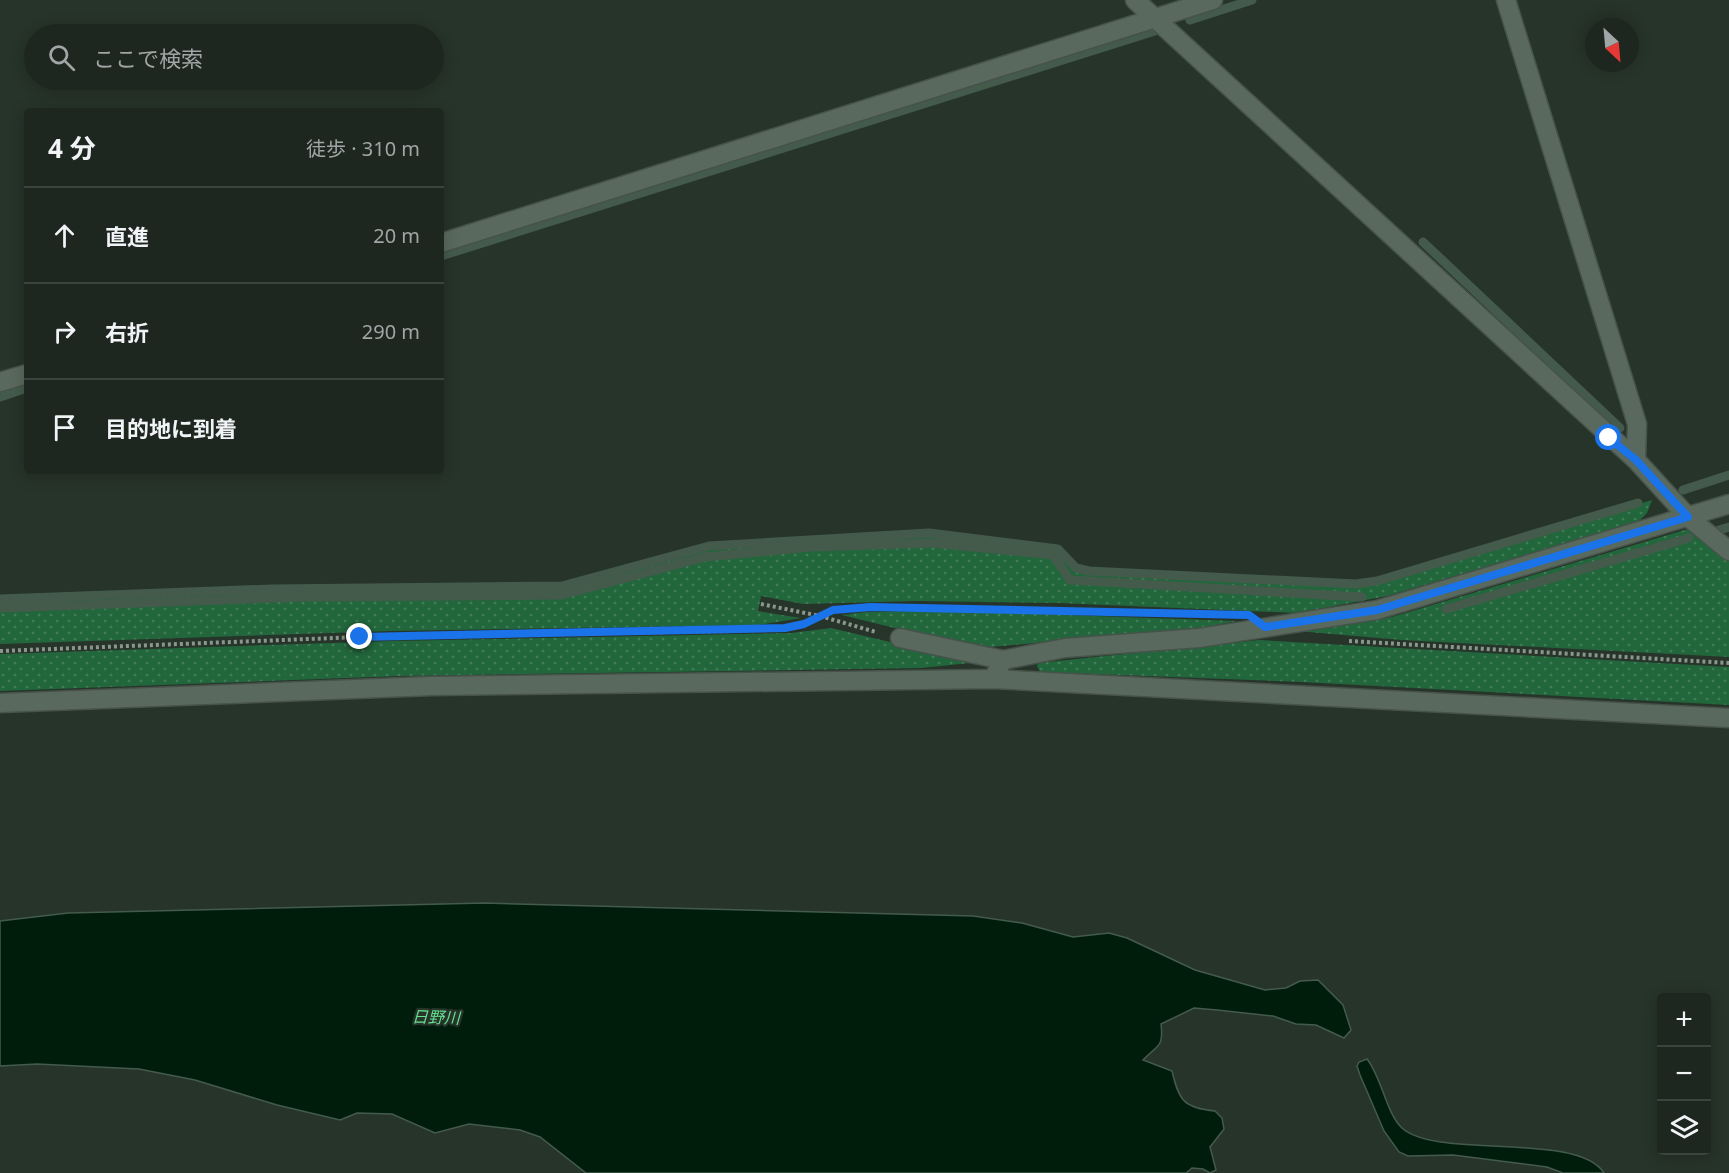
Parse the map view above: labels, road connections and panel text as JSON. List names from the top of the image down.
{
  "water": ["日野川"],
  "north": "bottom right",
  "page": {
    "search": "ここで検索",
    "heading": ["4 分", "徒歩 · 310 m"],
    "list": [
      ["直進", "20 m"],
      ["右折", "290 m"],
      "目的地に到着"
    ],
    "map_buttons": ["+", "−"]
  }
}
